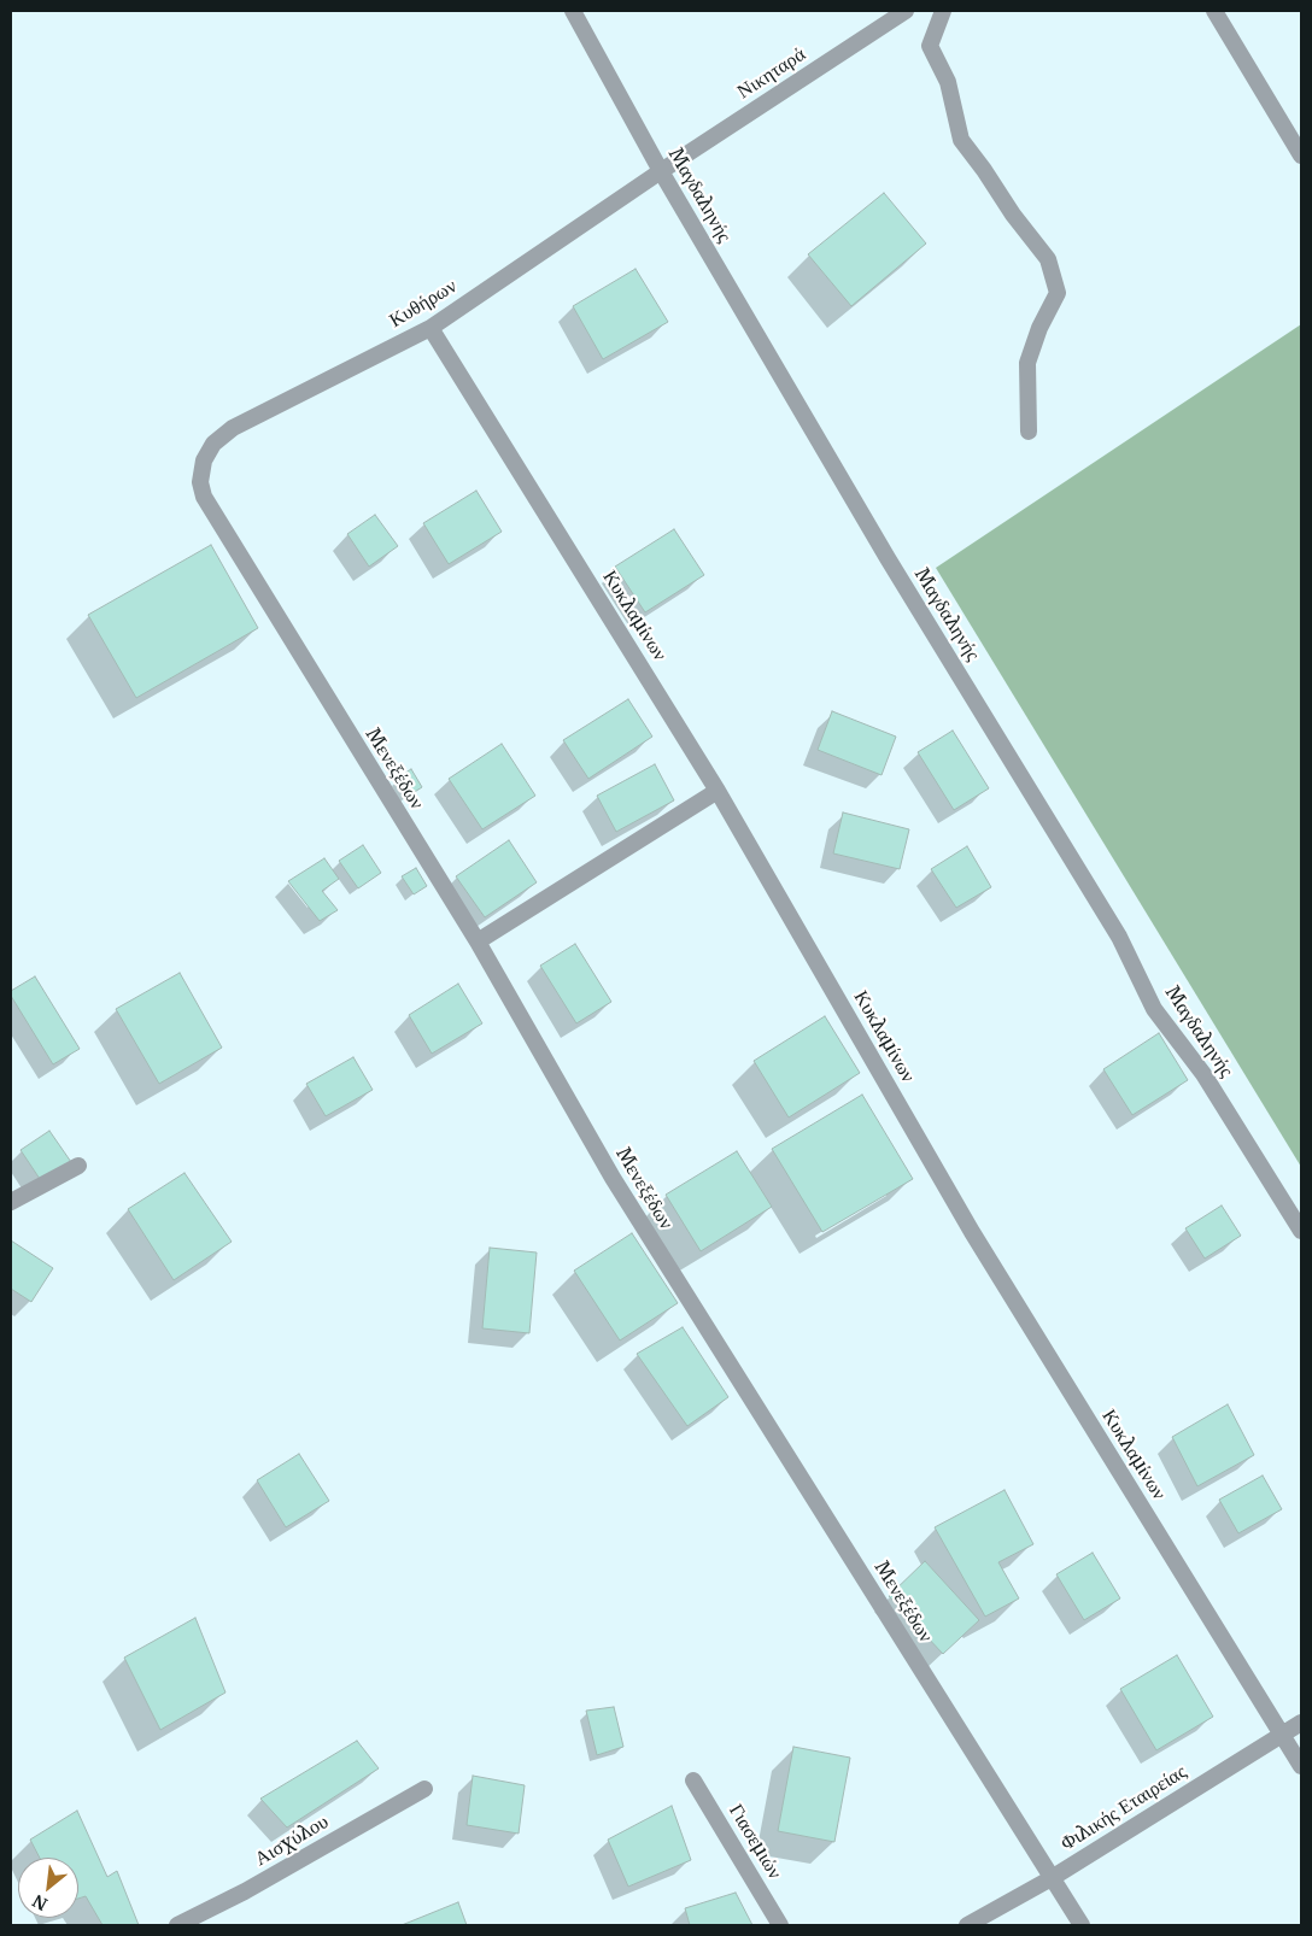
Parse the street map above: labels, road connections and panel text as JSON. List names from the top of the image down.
{
  "streets": {
    "street": [
      "Νικηταρά",
      "Μαγδαληνής",
      "Κυθήρων",
      "Κυκλαμίνων",
      "Μενεξέδων",
      "Φιλικής Εταιρείας",
      "Αισχύλου",
      "Γιασεμιών"
    ]
  },
  "crossings": [
    ["Νικηταρά", "Μαγδαληνής"],
    ["Νικηταρά", "Κυθήρων"],
    ["Μαγδαληνής", "Κυθήρων"],
    ["Κυθήρων", "Κυκλαμίνων"],
    ["Κυθήρων", "Μενεξέδων"],
    ["Κυκλαμίνων", "Φιλικής Εταιρείας"],
    ["Μενεξέδων", "Φιλικής Εταιρείας"]
  ],
  "north": "bottom left"
}
